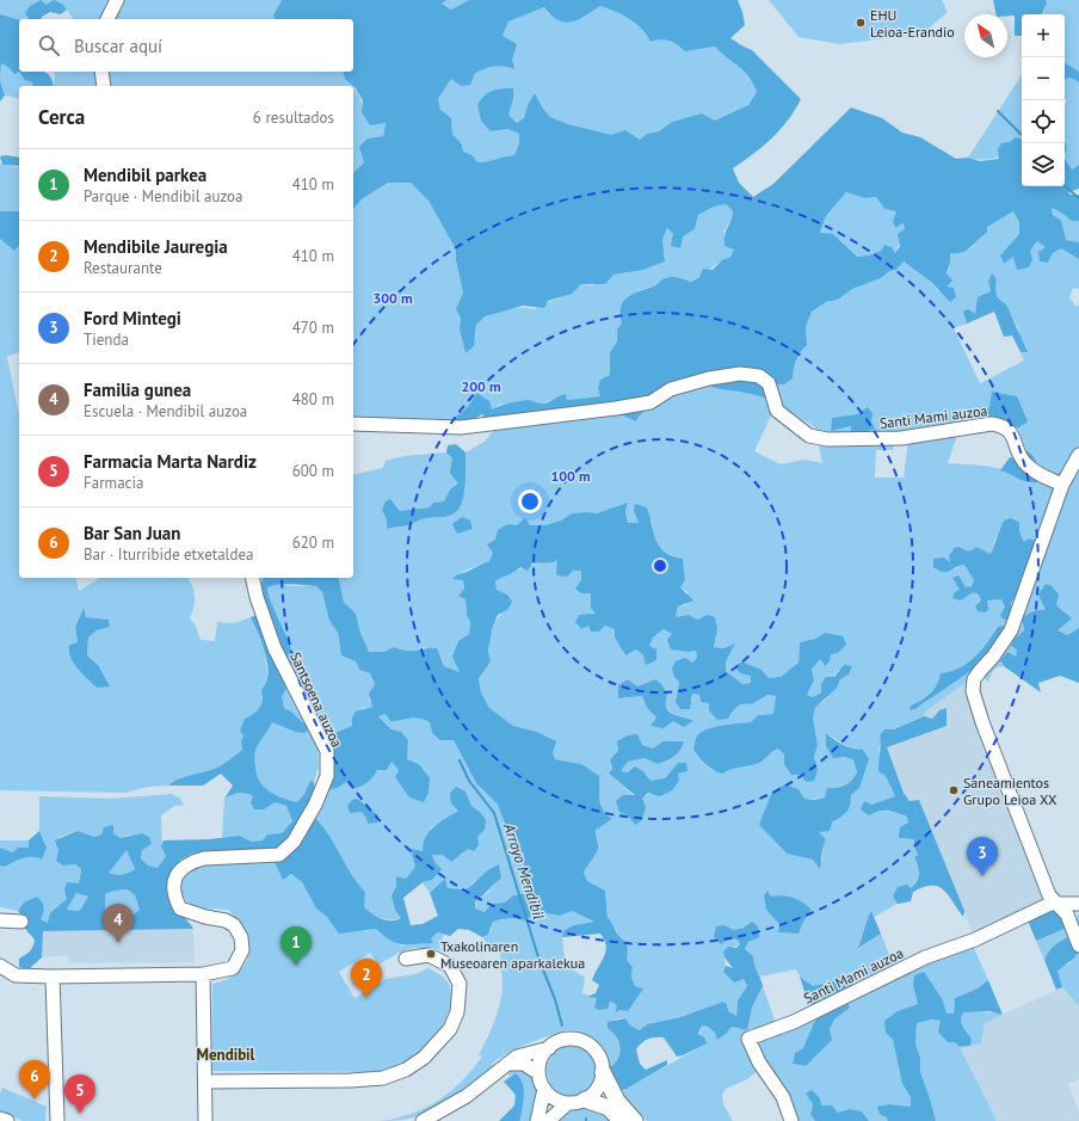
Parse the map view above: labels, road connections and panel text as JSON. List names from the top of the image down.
{
  "streets": {
    "street": ["Santi Mami auzoa", "Santsoena auzoa"]
  },
  "districts": ["Mendibil"],
  "water": ["Arroyo Mendibil"],
  "places": ["EHU Leioa-Erandio", "Saneamientos Grupo Leioa XX", "Txakolinaren Museoaren aparkalekua"],
  "north": "top left",
  "page": {
    "map_buttons": ["+", "−"],
    "search": "Buscar aquí",
    "heading": ["Cerca", "6 resultados"],
    "list": [
      {
        "mark": "1",
        "name": "Mendibil parkea",
        "note": "Parque · Mendibil auzoa",
        "value": "410 m"
      },
      {
        "mark": "2",
        "name": "Mendibile Jauregia",
        "note": "Restaurante",
        "value": "410 m"
      },
      {
        "mark": "3",
        "name": "Ford Mintegi",
        "note": "Tienda",
        "value": "470 m"
      },
      {
        "mark": "4",
        "name": "Familia gunea",
        "note": "Escuela · Mendibil auzoa",
        "value": "480 m"
      },
      {
        "mark": "5",
        "name": "Farmacia Marta Nardiz",
        "note": "Farmacia",
        "value": "600 m"
      },
      {
        "mark": "6",
        "name": "Bar San Juan",
        "note": "Bar · Iturribide etxetaldea",
        "value": "620 m"
      }
    ],
    "pins": [
      "3",
      "4",
      "1",
      "2",
      "6",
      "5"
    ]
  },
  "rings": ["300 m", "200 m", "100 m"]
}
